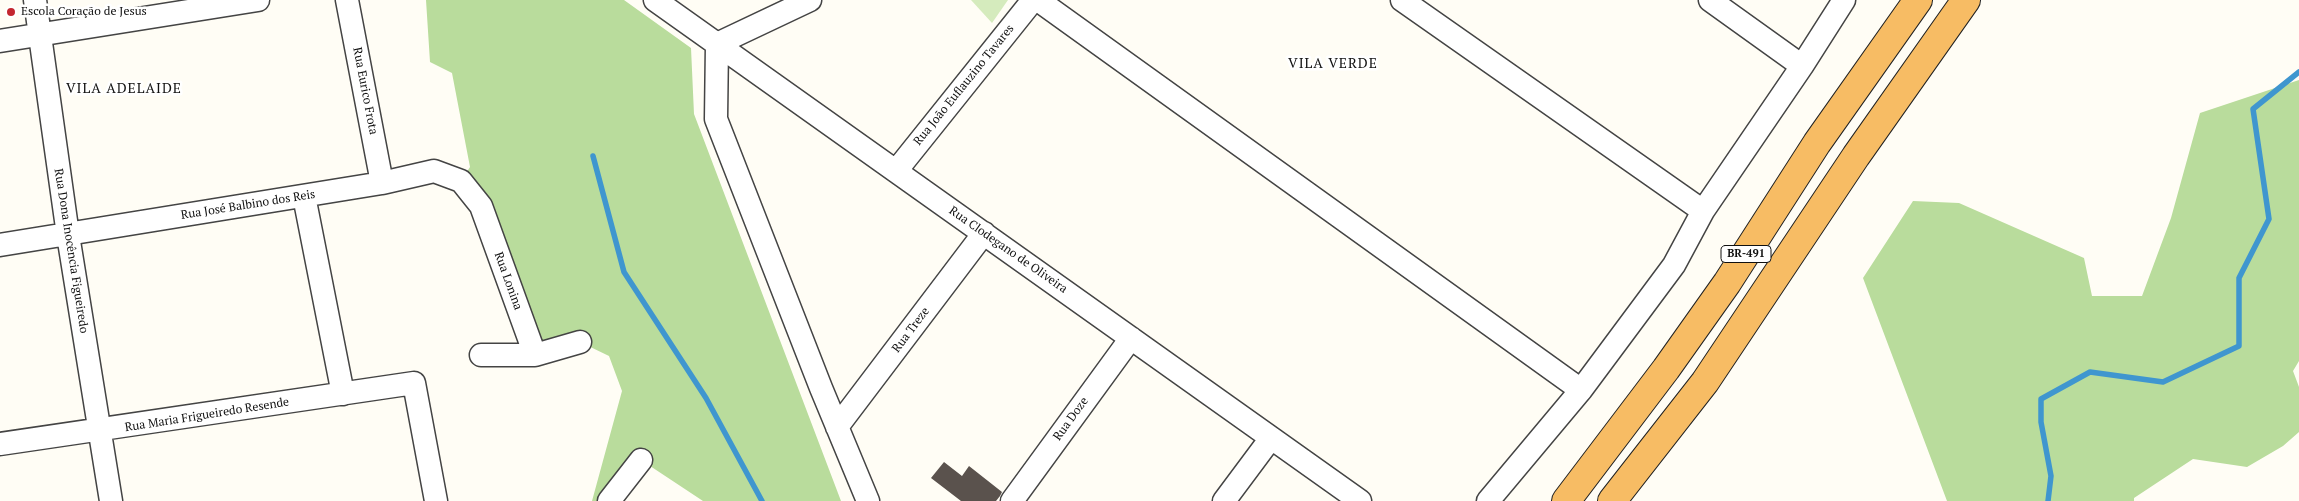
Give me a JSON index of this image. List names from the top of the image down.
{
  "streets": {
    "highway": ["BR-491"],
    "street": [
      "Rua João Euflauzino Tavares",
      "Rua Eurico Frota",
      "Rua José Balbino dos Reis",
      "Rua Clodegano de Oliveira",
      "Rua Dona Inocência Figueiredo",
      "Rua Lonina",
      "Rua Treze",
      "Rua Maria Frigueiredo Resende",
      "Rua Doze"
    ]
  },
  "crossings": [
    ["Rua João Euflauzino Tavares", "Rua Clodegano de Oliveira"],
    ["Rua Eurico Frota", "Rua José Balbino dos Reis"],
    ["Rua José Balbino dos Reis", "Rua Dona Inocência Figueiredo"],
    ["Rua José Balbino dos Reis", "Rua Lonina"],
    ["Rua Clodegano de Oliveira", "Rua Treze"],
    ["Rua Clodegano de Oliveira", "Rua Doze"],
    ["Rua Dona Inocência Figueiredo", "Rua Maria Frigueiredo Resende"]
  ],
  "districts": ["VILA VERDE", "VILA ADELAIDE"],
  "places": ["Escola Coração de Jesus"]
}
